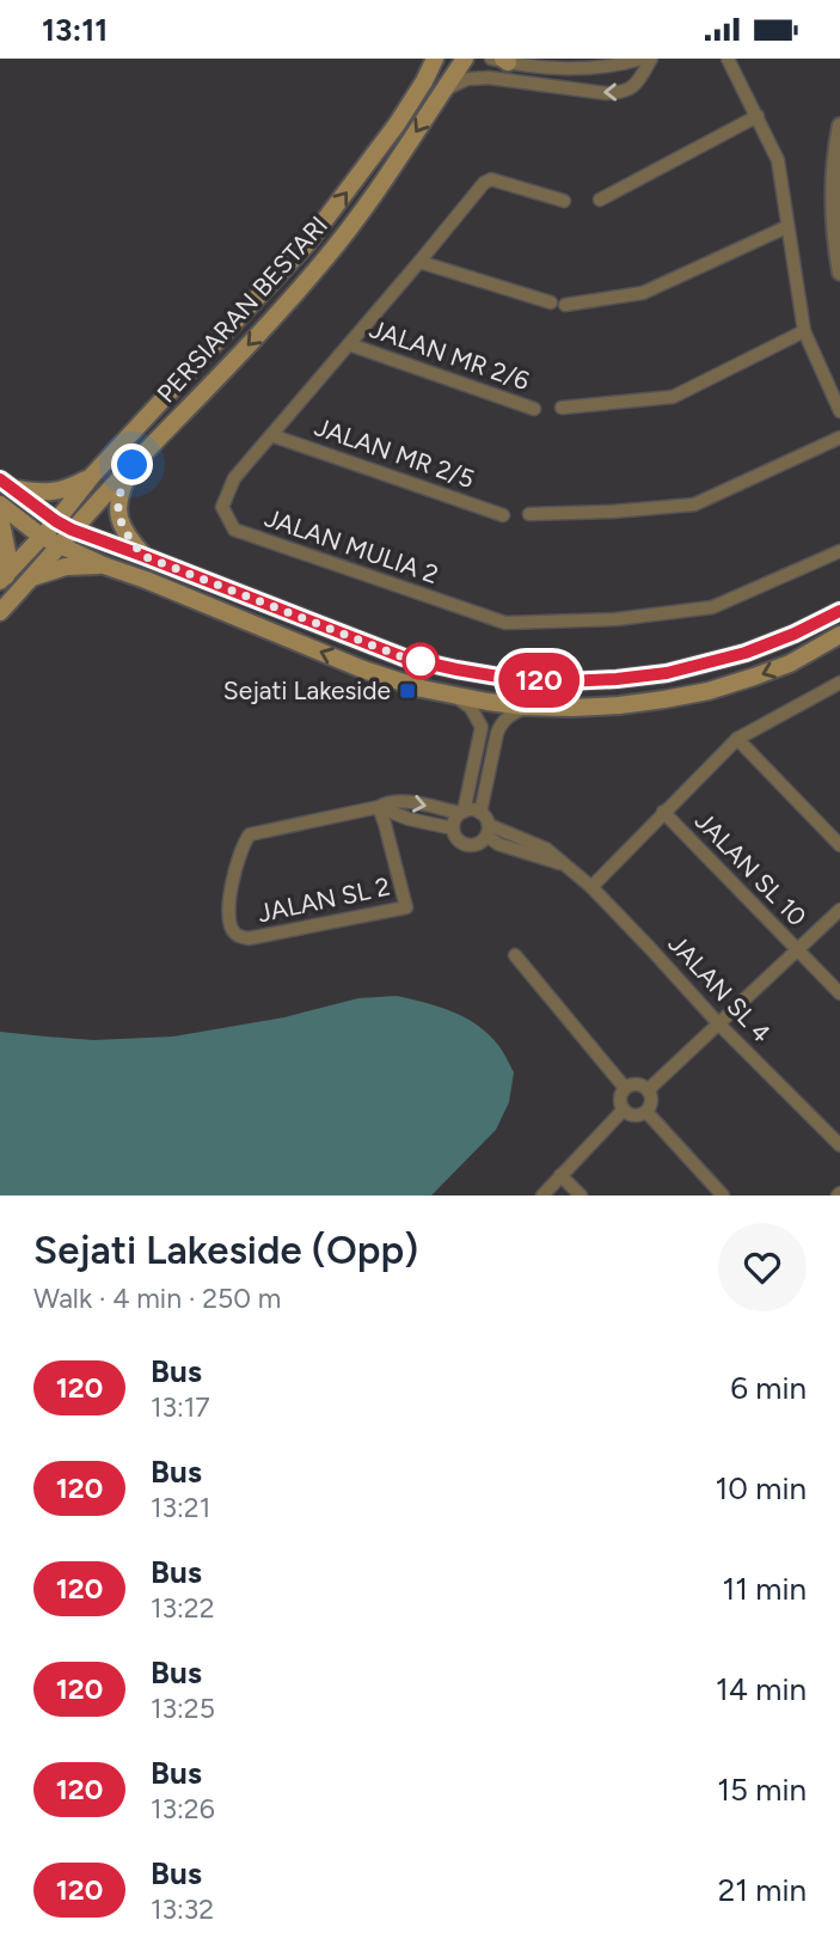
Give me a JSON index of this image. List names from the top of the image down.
{
  "streets": {
    "main road": ["PERSIARAN BESTARI"],
    "street": [
      "JALAN MR 2/6",
      "JALAN MR 2/5",
      "JALAN MULIA 2",
      "JALAN SL 10",
      "JALAN SL 2",
      "JALAN SL 4"
    ]
  },
  "crossings": [
    ["JALAN MR 2/6", "JALAN MULIA 2"],
    ["JALAN MR 2/5", "JALAN MULIA 2"],
    ["JALAN SL 2", "JALAN SL 4"]
  ],
  "places": {
    "transit": ["Sejati Lakeside"]
  },
  "lines": ["bus line 120"],
  "page": {
    "status": "13:11",
    "on_map": "120",
    "heading": ["Sejati Lakeside (Opp)", "Walk · 4 min · 250 m"],
    "list": [
      {
        "mark": "120",
        "name": "Bus",
        "note": "13:17",
        "value": "6 min"
      },
      {
        "mark": "120",
        "name": "Bus",
        "note": "13:21",
        "value": "10 min"
      },
      {
        "mark": "120",
        "name": "Bus",
        "note": "13:22",
        "value": "11 min"
      },
      {
        "mark": "120",
        "name": "Bus",
        "note": "13:25",
        "value": "14 min"
      },
      {
        "mark": "120",
        "name": "Bus",
        "note": "13:26",
        "value": "15 min"
      },
      {
        "mark": "120",
        "name": "Bus",
        "note": "13:32",
        "value": "21 min"
      }
    ]
  }
}
